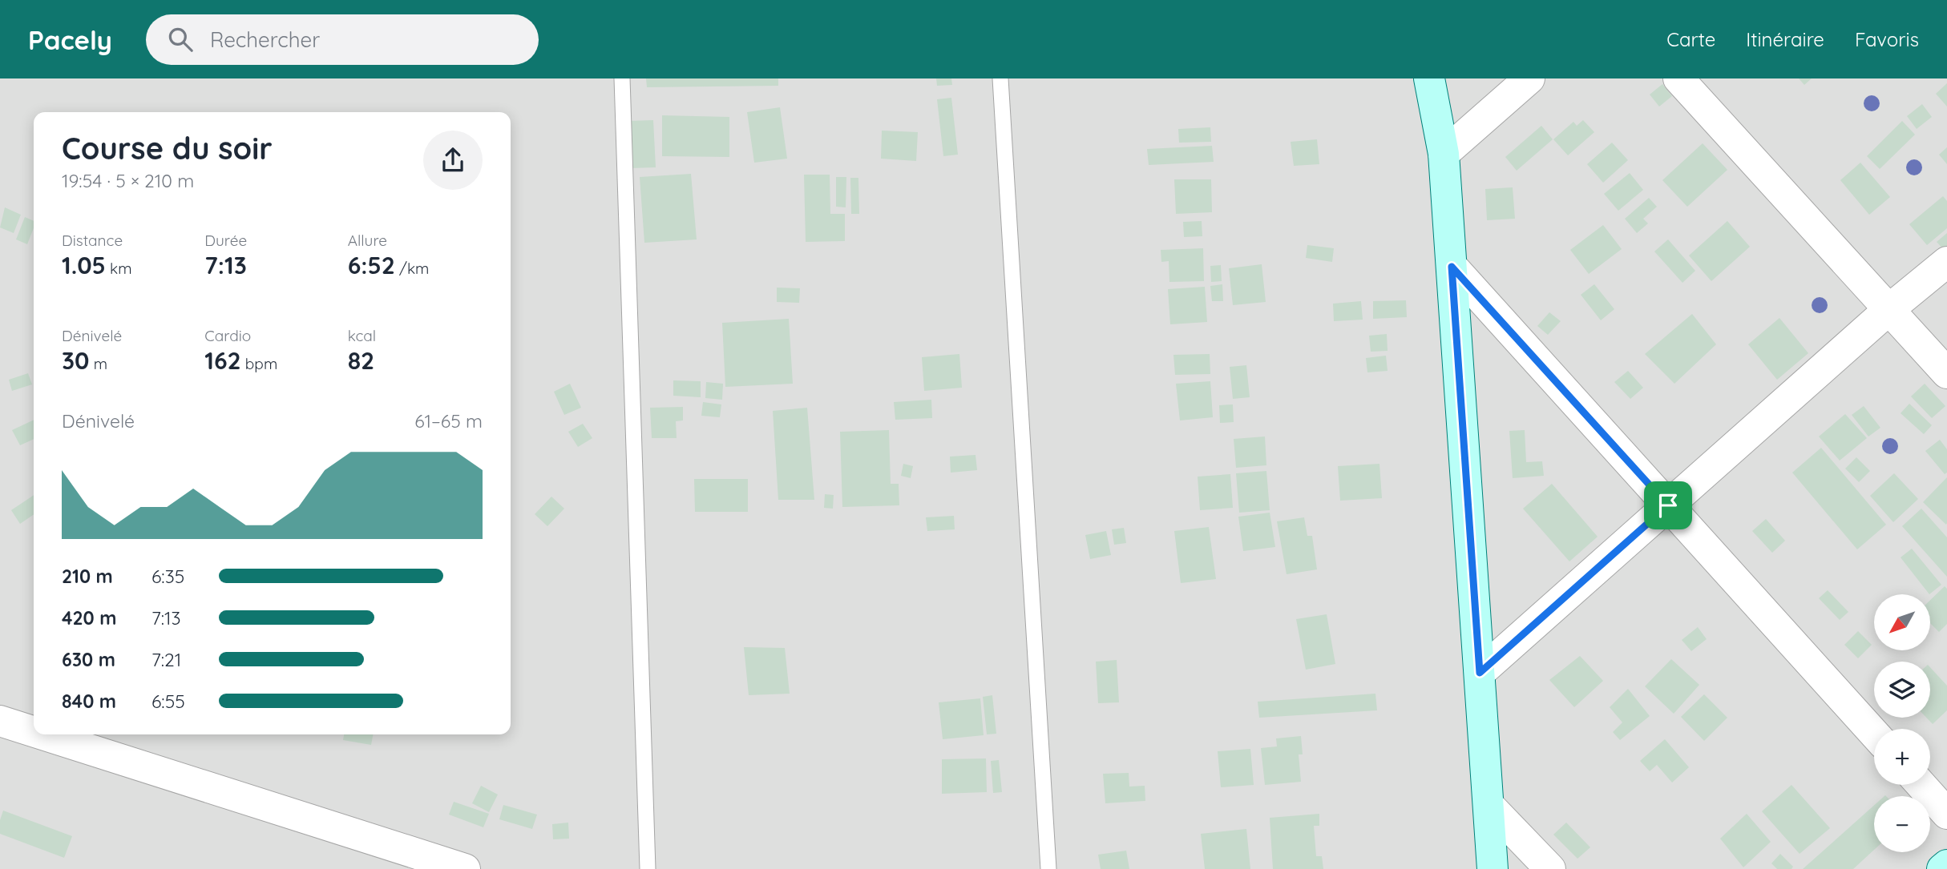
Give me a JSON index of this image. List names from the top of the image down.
{
  "north": "bottom left",
  "page": {
    "header": "Pacely",
    "search": "Rechercher",
    "nav": ["Carte", "Itinéraire", "Favoris"],
    "heading": ["Course du soir", "19:54 · 5 × 210 m"],
    "stats": [
      ["Distance", "1.05 km"],
      ["Durée", "7:13"],
      ["Allure", "6:52 /km"],
      ["Dénivelé", "30 m"],
      ["Cardio", "162 bpm"],
      ["kcal", "82"]
    ],
    "chart": ["Dénivelé", "61–65 m"],
    "list": [
      {
        "name": "210 m",
        "note": "6:35"
      },
      {
        "name": "420 m",
        "note": "7:13"
      },
      {
        "name": "630 m",
        "note": "7:21"
      },
      {
        "name": "840 m",
        "note": "6:55"
      }
    ],
    "map_buttons": ["+", "−"]
  }
}
